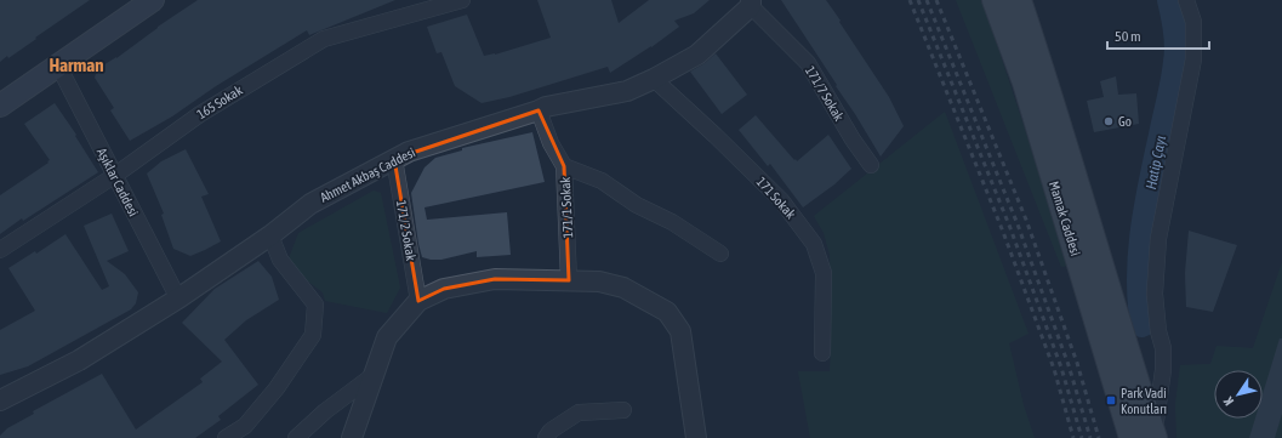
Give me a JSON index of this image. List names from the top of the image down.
{
  "streets": {
    "main road": ["Mamak Caddesi"],
    "street": [
      "171/7 Sokak",
      "165 Sokak",
      "Ahmet Akbaş Caddesi",
      "Aşıklar Caddesi",
      "171 Sokak",
      "171/1 Sokak",
      "171/2 Sokak"
    ]
  },
  "crossings": [
    ["171/7 Sokak", "Ahmet Akbaş Caddesi"],
    ["165 Sokak", "Aşıklar Caddesi"],
    ["Ahmet Akbaş Caddesi", "Aşıklar Caddesi"],
    ["Ahmet Akbaş Caddesi", "171 Sokak"],
    ["Ahmet Akbaş Caddesi", "171/1 Sokak"],
    ["Ahmet Akbaş Caddesi", "171/2 Sokak"]
  ],
  "districts": ["Harman"],
  "water": ["Hatip Çayı"],
  "places": {
    "other": ["Go"],
    "transit": ["Park Vadi Konutları"]
  },
  "scale_bar": "50 m",
  "north": "bottom left"
}
